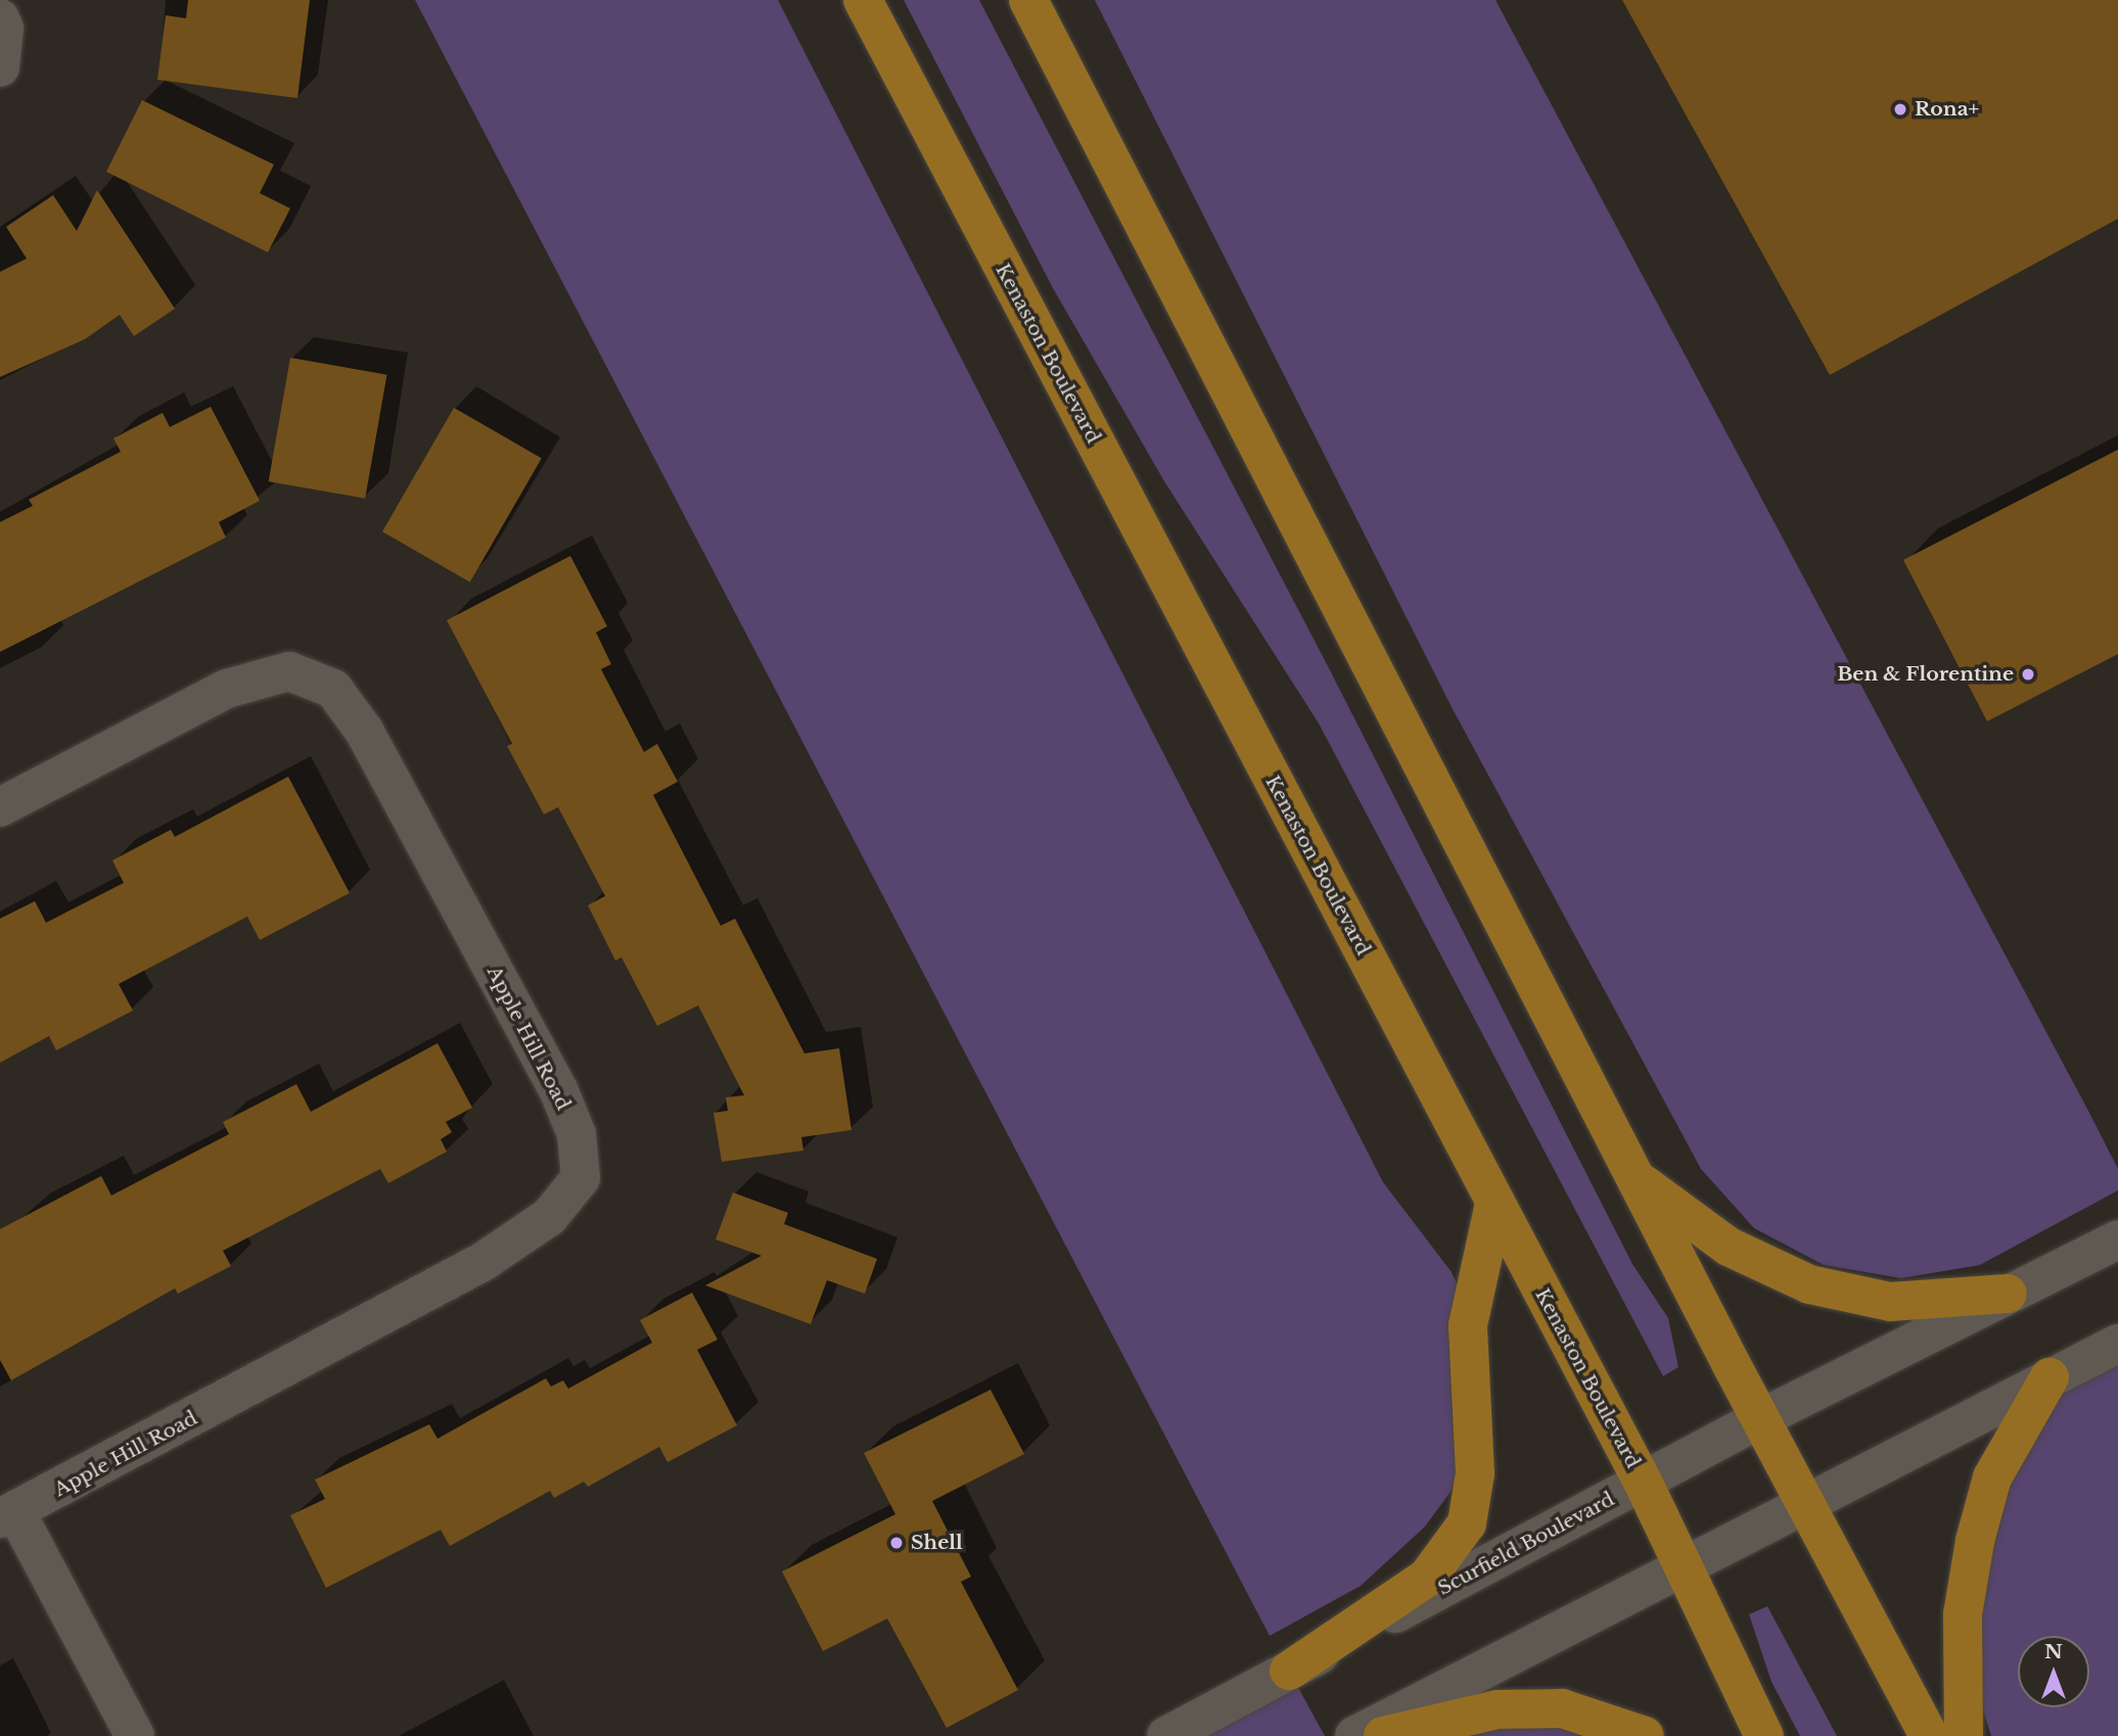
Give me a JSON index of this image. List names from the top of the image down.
{
  "streets": {
    "main road": ["Kenaston Boulevard"],
    "street": ["Apple Hill Road", "Scurfield Boulevard"]
  },
  "crossings": [
    ["Kenaston Boulevard", "Scurfield Boulevard"]
  ],
  "places": ["Rona+", "Ben & Florentine", "Shell"],
  "north": "top"
}
